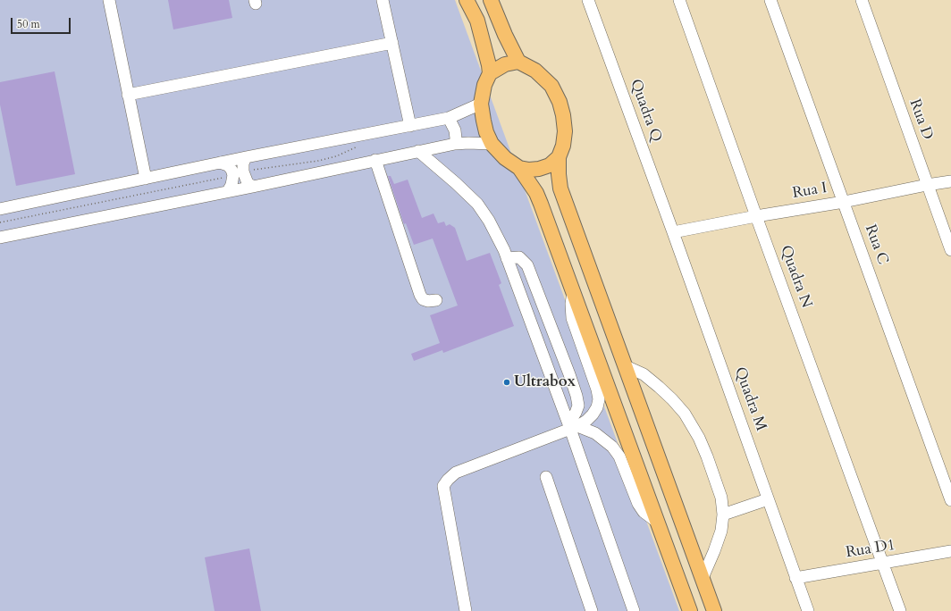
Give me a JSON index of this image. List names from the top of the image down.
{
  "streets": {
    "street": [
      "Quadra Q",
      "Rua D",
      "Rua I",
      "Rua C",
      "Quadra N",
      "Quadra M",
      "Rua D1"
    ]
  },
  "crossings": [
    ["Quadra Q", "Rua I"],
    ["Quadra Q", "Quadra M"],
    ["Rua D", "Rua I"],
    ["Rua I", "Rua C"],
    ["Rua I", "Quadra N"],
    ["Rua I", "Quadra M"],
    ["Quadra N", "Rua D1"],
    ["Quadra M", "Rua D1"]
  ],
  "places": ["Ultrabox"],
  "scale_bar": "50 m"
}
